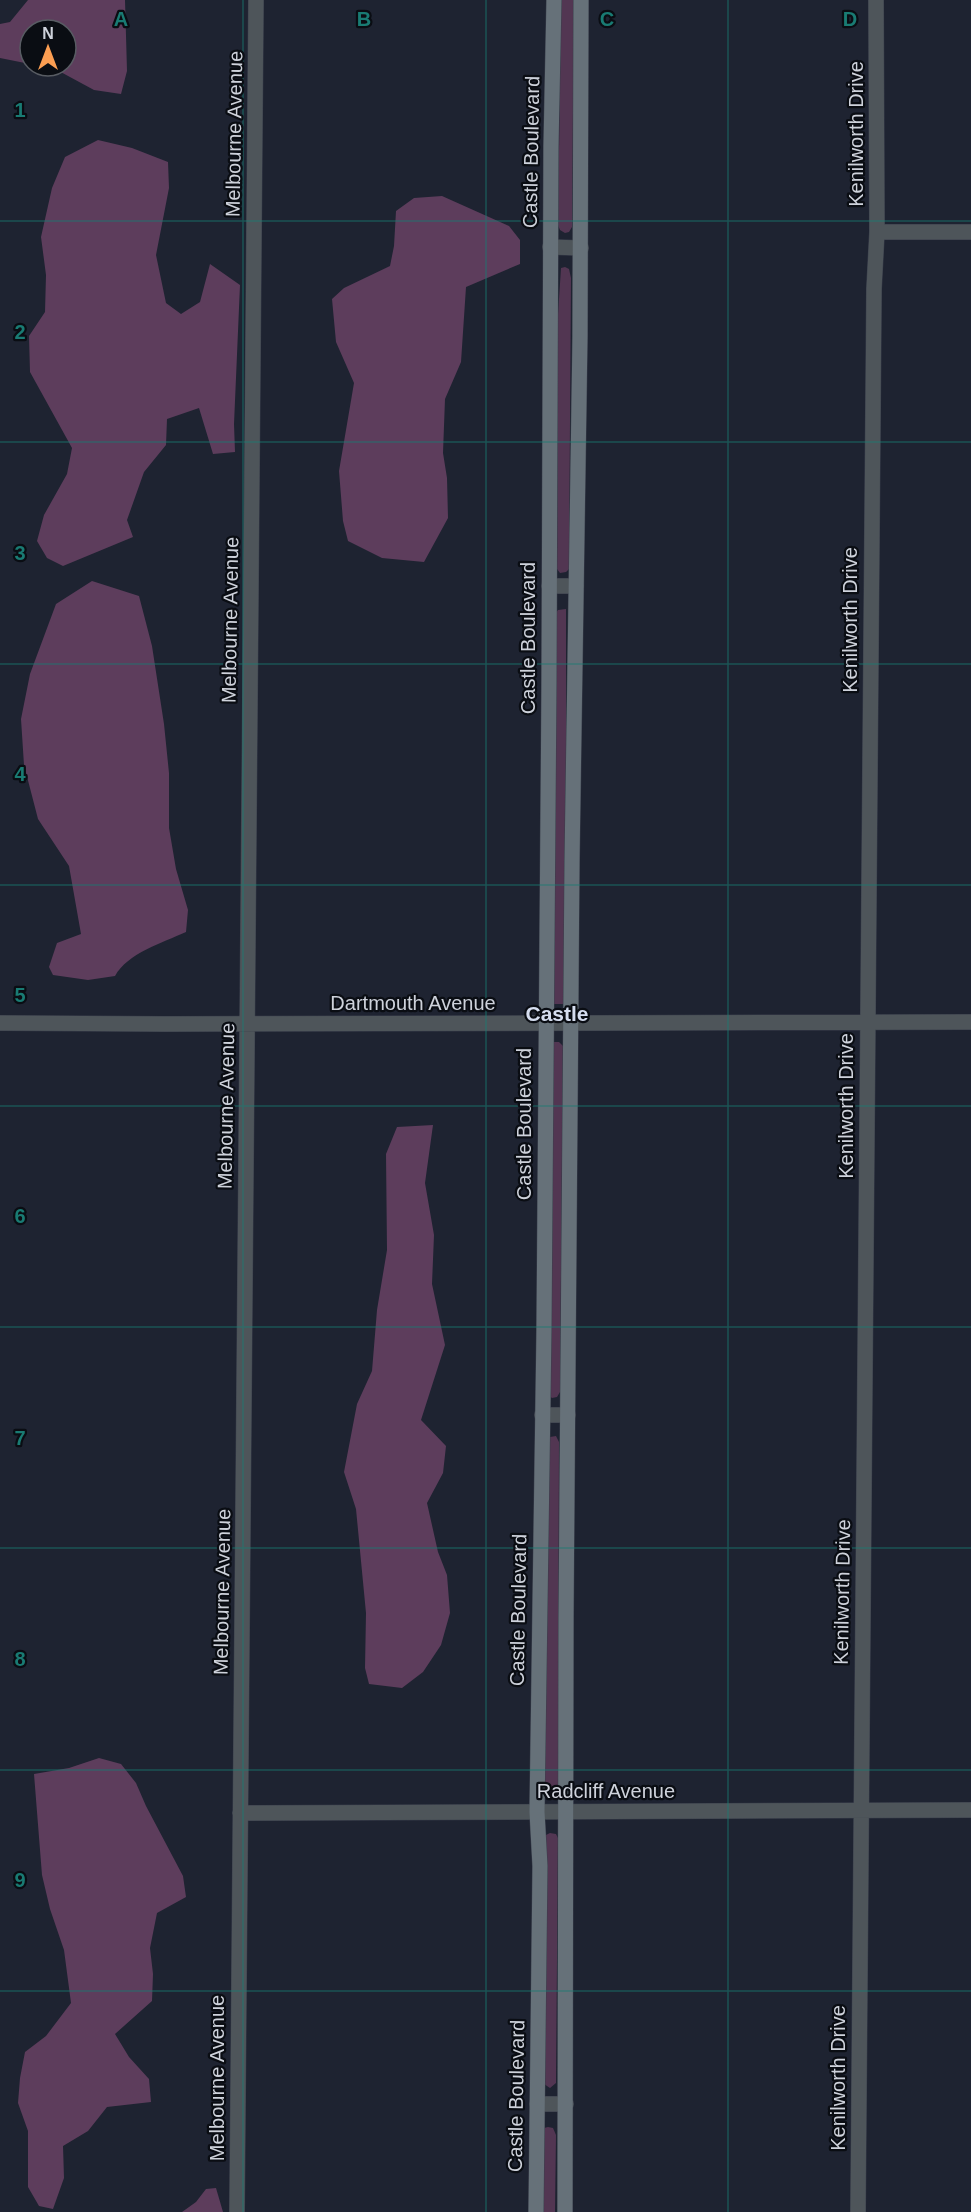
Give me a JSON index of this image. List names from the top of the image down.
{
  "streets": {
    "street": [
      "Melbourne Avenue",
      "Kenilworth Drive",
      "Castle Boulevard",
      "Dartmouth Avenue",
      "Radcliff Avenue"
    ]
  },
  "crossings": [
    ["Melbourne Avenue", "Dartmouth Avenue"],
    ["Melbourne Avenue", "Radcliff Avenue"],
    ["Kenilworth Drive", "Dartmouth Avenue"],
    ["Kenilworth Drive", "Radcliff Avenue"],
    ["Castle Boulevard", "Dartmouth Avenue"],
    ["Castle Boulevard", "Radcliff Avenue"]
  ],
  "districts": ["Castle"],
  "north": "top",
  "grid": {
    "columns": [
      "A",
      "B",
      "C",
      "D"
    ],
    "rows": [
      "1",
      "2",
      "3",
      "4",
      "5",
      "6",
      "7",
      "8",
      "9"
    ]
  }
}
